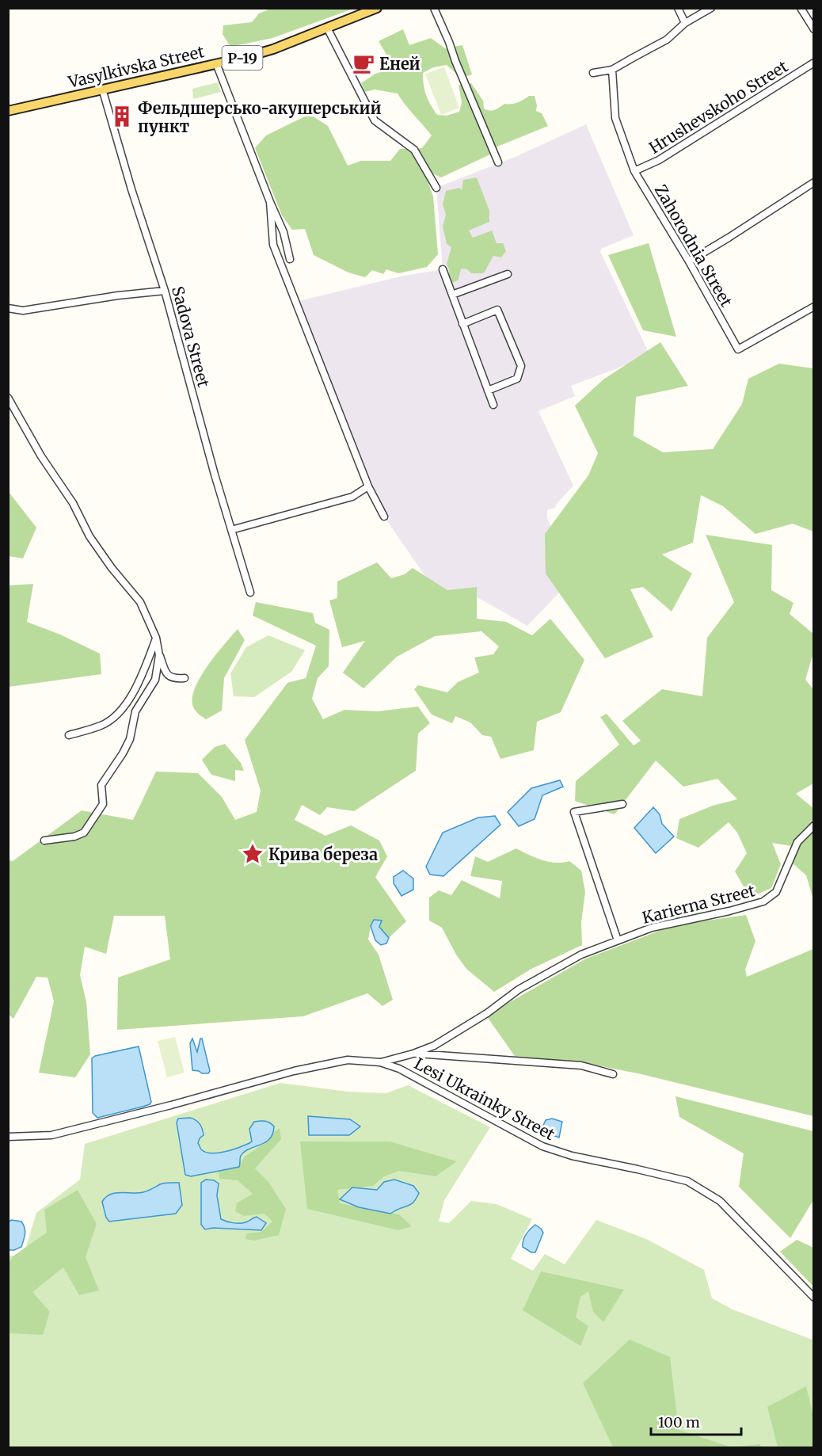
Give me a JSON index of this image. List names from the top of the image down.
{
  "streets": {
    "main road": ["Р-19", "Vasylkivska Street"],
    "street": [
      "Hrushevskoho Street",
      "Zahorodnia Street",
      "Sadova Street",
      "Karierna Street",
      "Lesi Ukrainky Street"
    ]
  },
  "crossings": [
    ["Vasylkivska Street", "Sadova Street"],
    ["Hrushevskoho Street", "Zahorodnia Street"],
    ["Karierna Street", "Lesi Ukrainky Street"]
  ],
  "places": {
    "cafe": ["Еней"],
    "building": ["Фельдшерсько-акушерський пункт"],
    "place": ["Крива береза"]
  },
  "scale_bar": "100 m"
}
